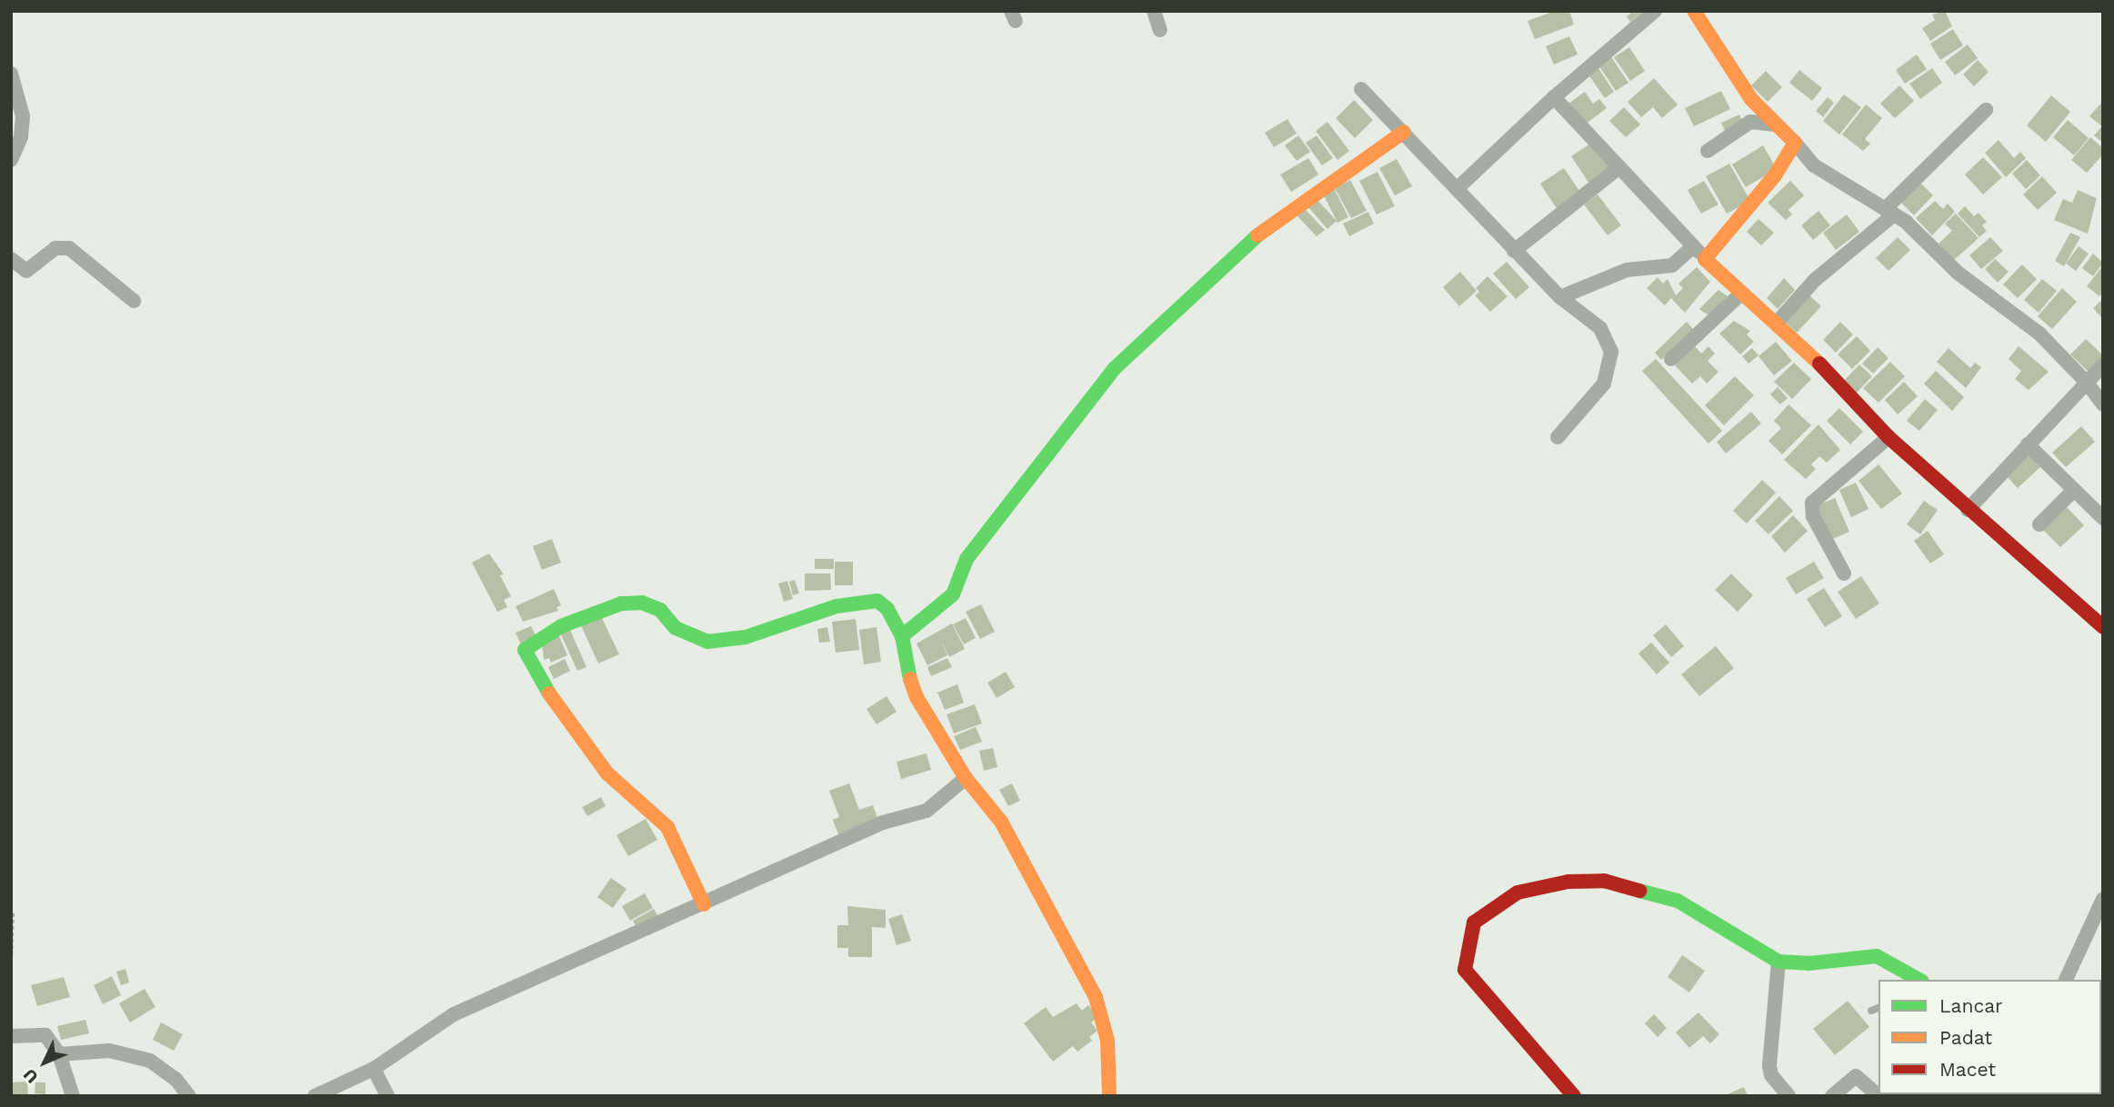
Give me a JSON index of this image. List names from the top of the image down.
{
  "legend": ["Lancar", "Padat", "Macet"],
  "north": "bottom left"
}
